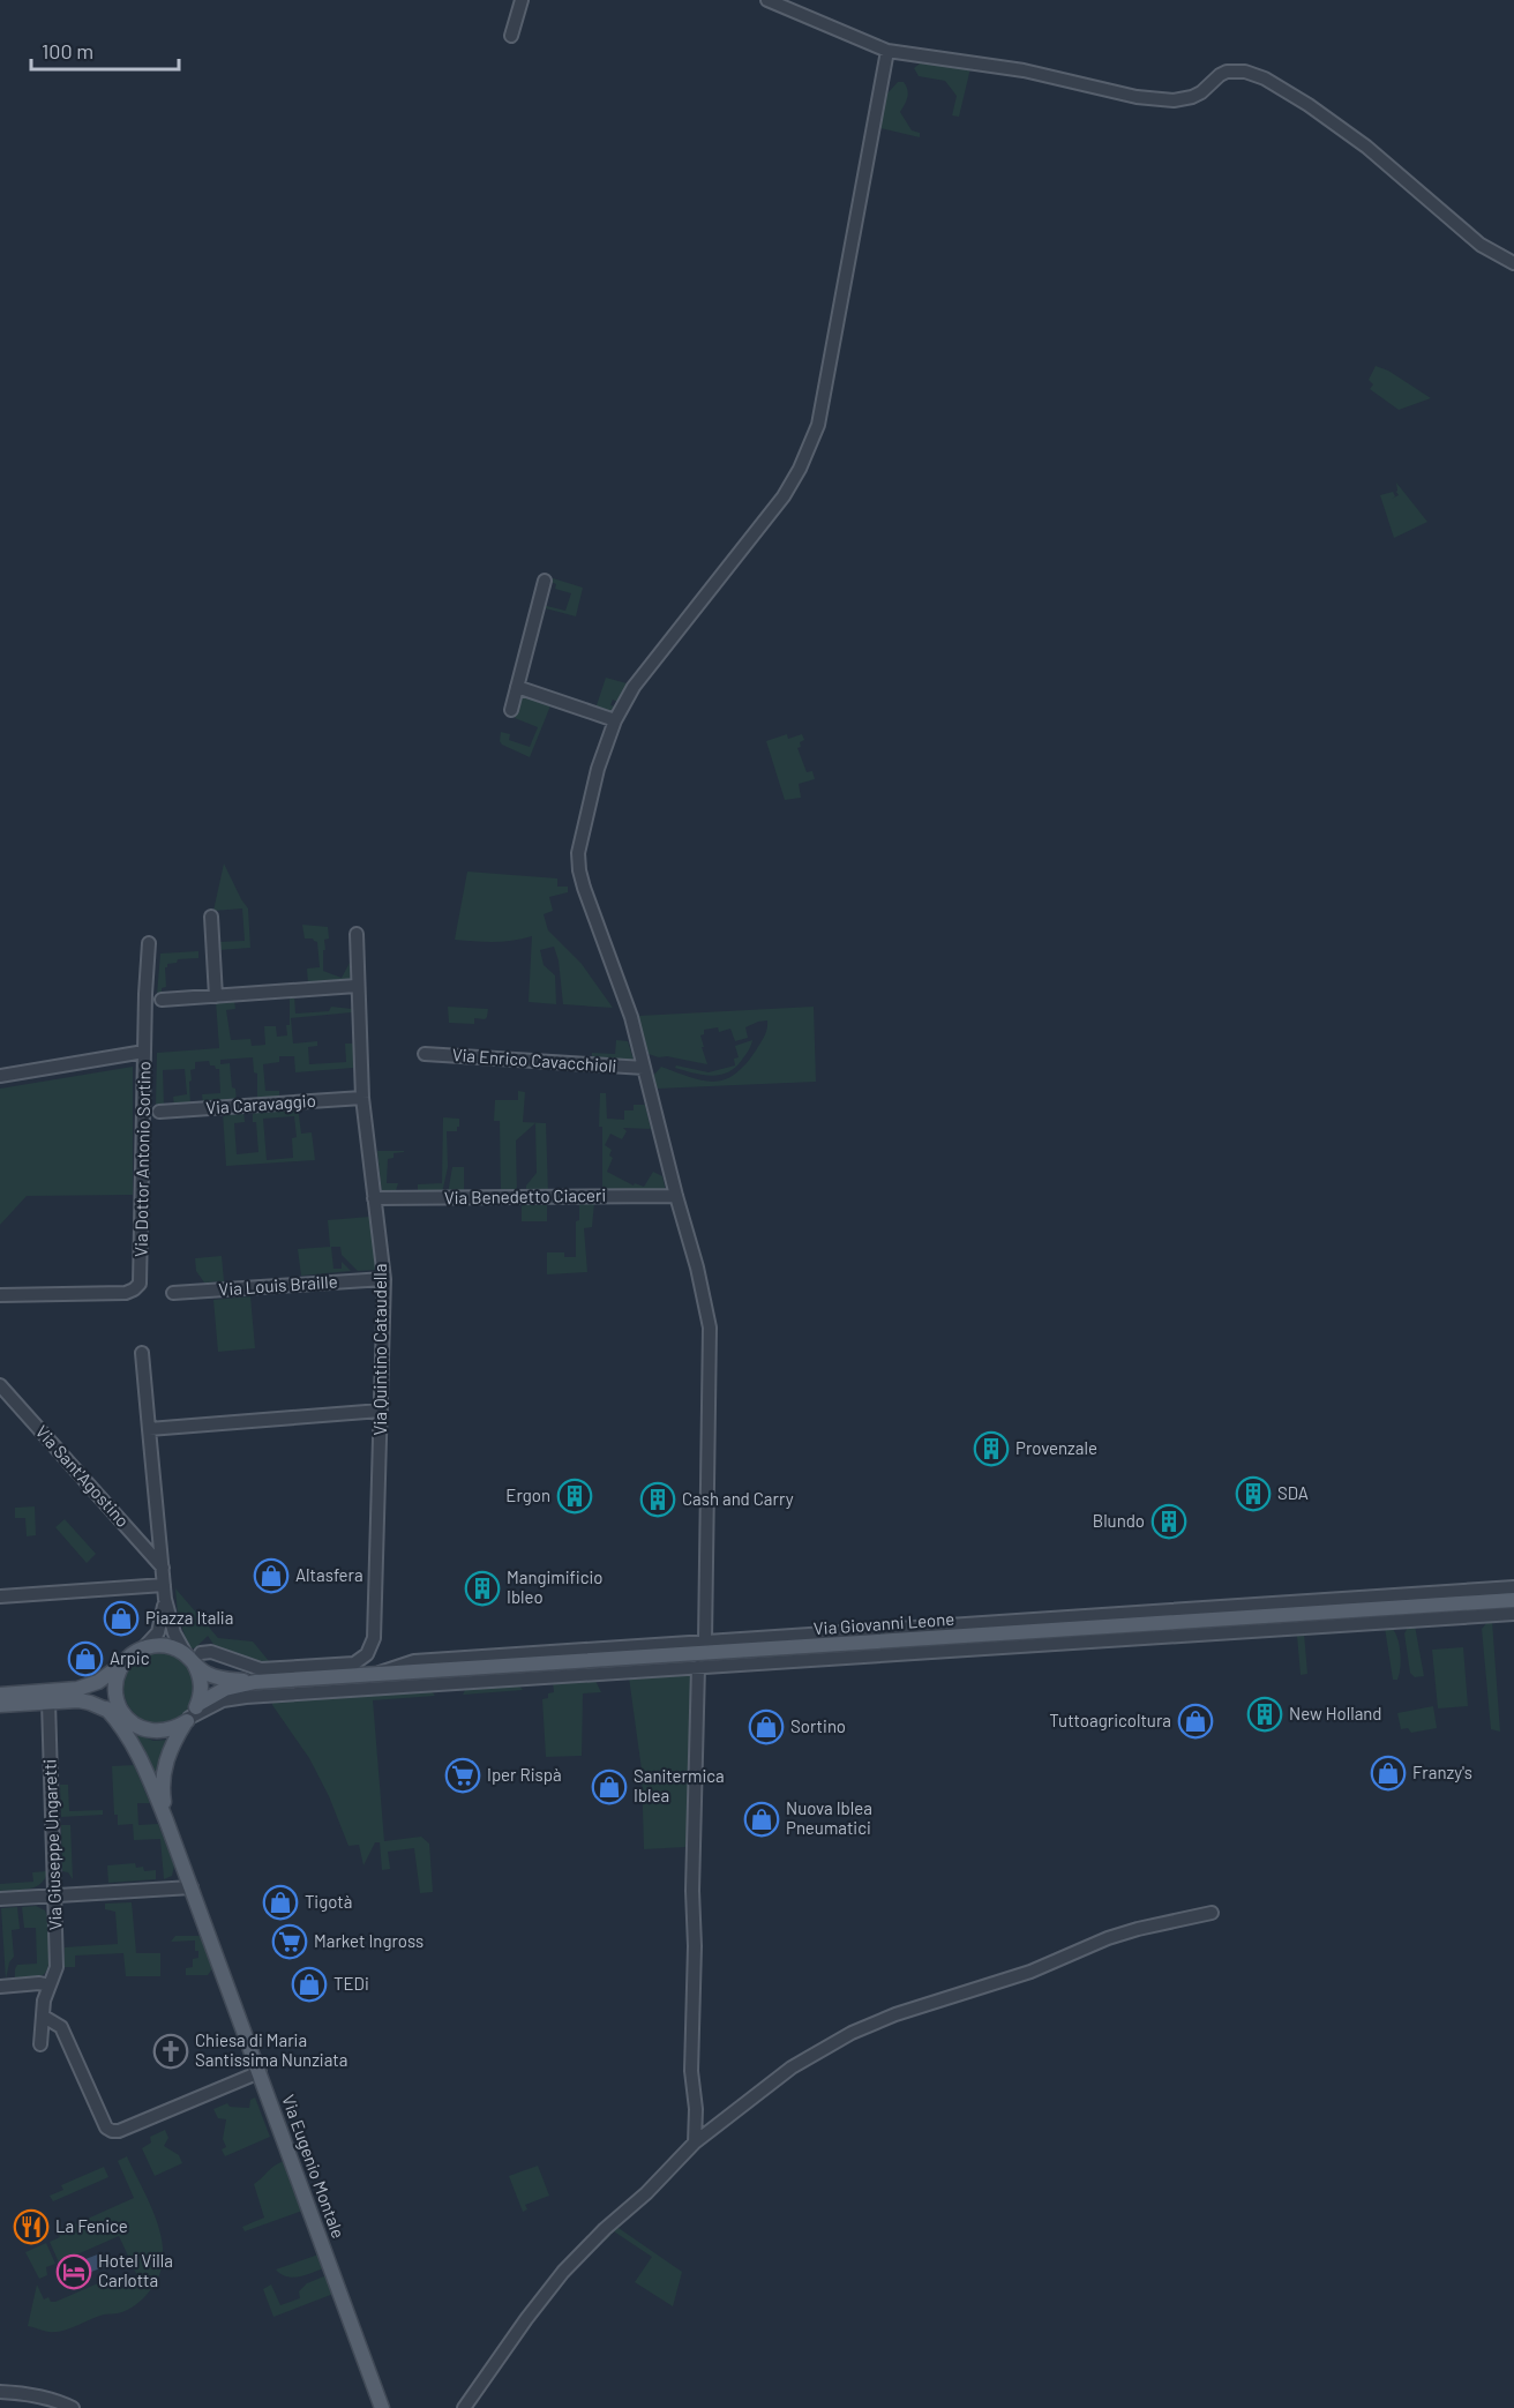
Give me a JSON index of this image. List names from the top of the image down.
{
  "streets": {
    "main road": ["Via Giovanni Leone", "Via Eugenio Montale"],
    "street": [
      "Via Enrico Cavacchioli",
      "Via Caravaggio",
      "Via Dottor Antonio Sortino",
      "Via Benedetto Ciaceri",
      "Via Louis Braille",
      "Via Quintino Cataudella",
      "Via Sant'Agostino",
      "Via Giuseppe Ungaretti"
    ]
  },
  "crossings": [
    ["Via Caravaggio", "Via Quintino Cataudella"],
    ["Via Benedetto Ciaceri", "Via Quintino Cataudella"],
    ["Via Louis Braille", "Via Quintino Cataudella"]
  ],
  "places": {
    "building": [
      "Provenzale",
      "SDA",
      "Ergon",
      "Cash and Carry",
      "Blundo",
      "Mangimificio Ibleo",
      "New Holland"
    ],
    "shop": [
      "Altasfera",
      "Piazza Italia",
      "Arpic",
      "Tuttoagricoltura",
      "Sortino",
      "Franzy's",
      "Sanitermica Iblea",
      "Nuova Iblea Pneumatici",
      "Tigotà",
      "TEDi"
    ],
    "supermarket": ["Iper Rispà", "Market Ingross"],
    "church": ["Chiesa di Maria Santissima Nunziata"],
    "restaurant": ["La Fenice"],
    "hotel": ["Hotel Villa Carlotta"]
  },
  "scale_bar": "100 m"
}
